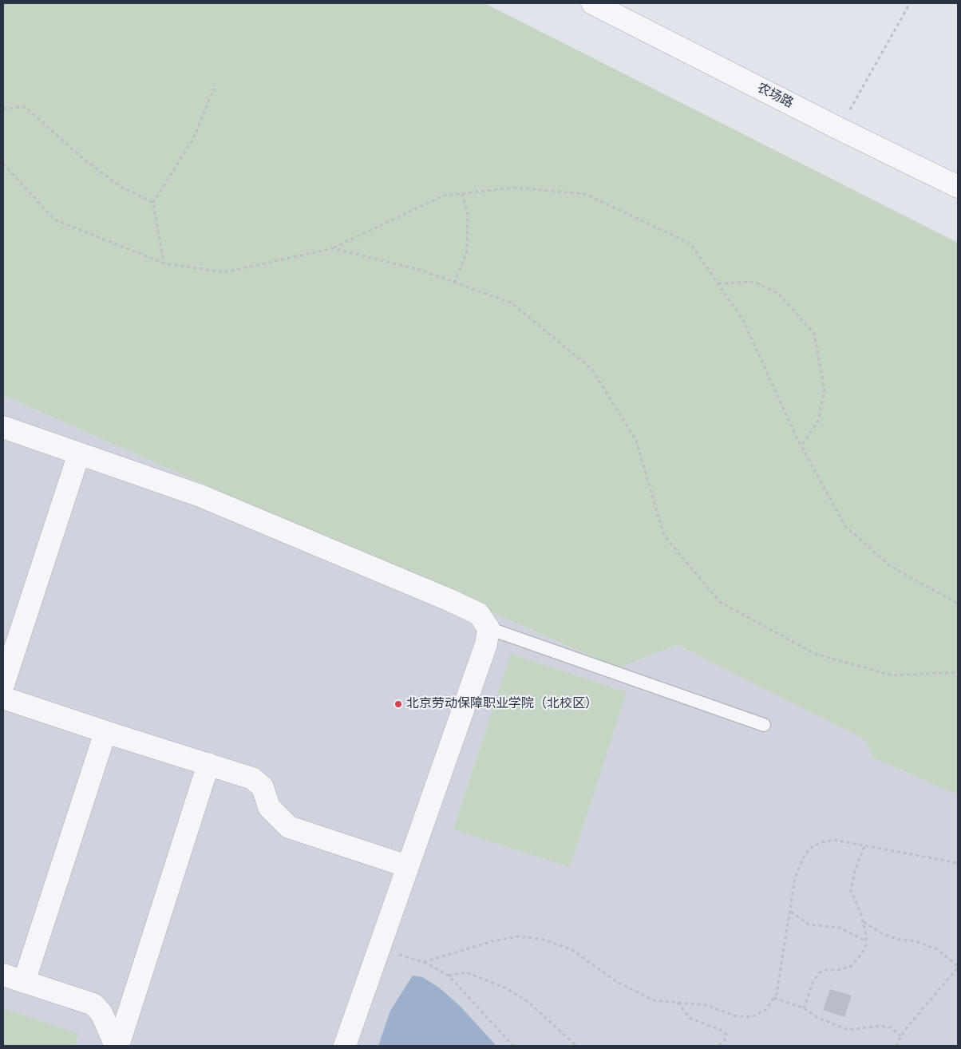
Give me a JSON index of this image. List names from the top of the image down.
{
  "streets": {
    "street": ["农场路"]
  },
  "places": ["北京劳动保障职业学院（北校区）"]
}
